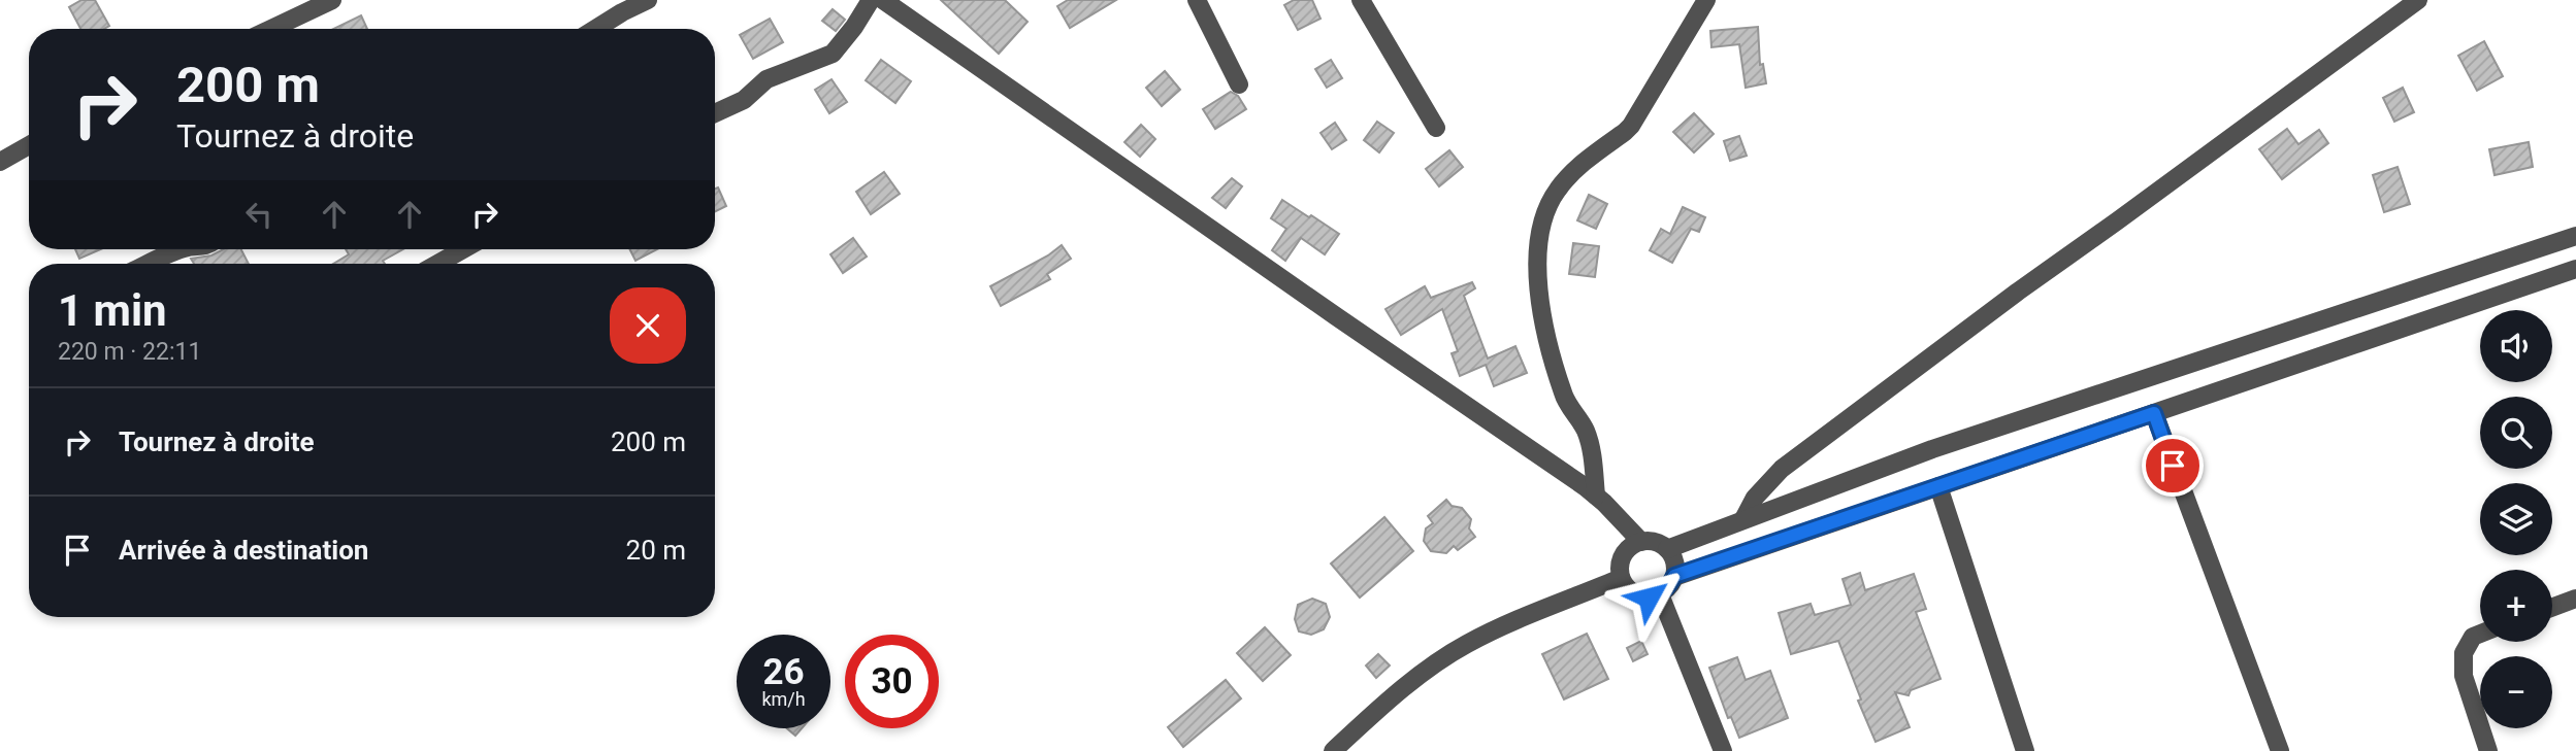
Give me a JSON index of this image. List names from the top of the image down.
{
  "page": {
    "turn": ["200 m", "Tournez à droite"],
    "heading": ["1 min", "220 m · 22:11"],
    "map_buttons": ["+", "−"],
    "list": [
      {
        "name": "Tournez à droite",
        "value": "200 m"
      },
      {
        "name": "Arrivée à destination",
        "value": "20 m"
      }
    ],
    "speed": "26 km/h",
    "limit": "30"
  }
}
